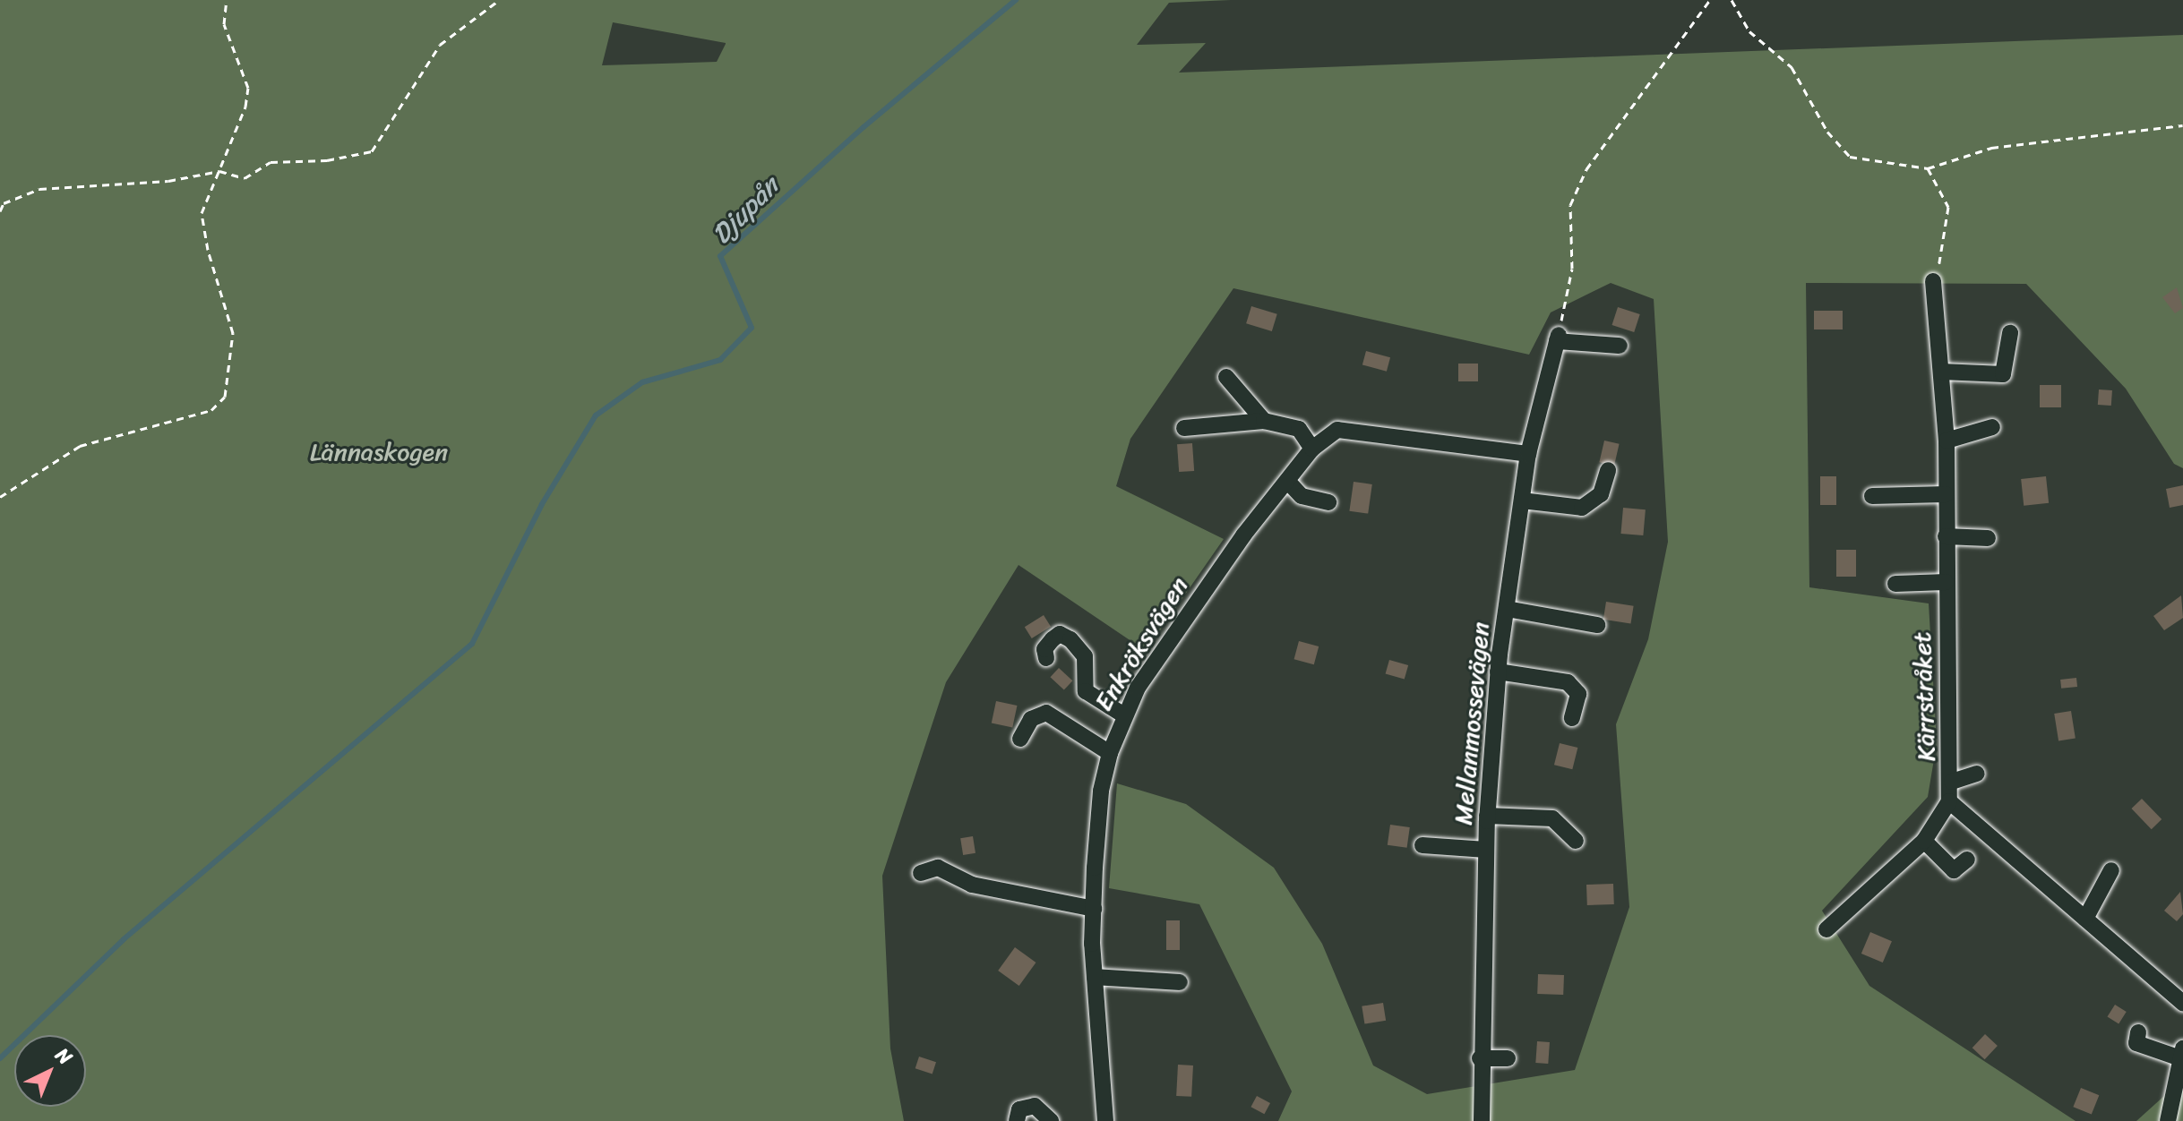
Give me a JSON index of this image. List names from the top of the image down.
{
  "streets": {
    "street": ["Enkröksvägen", "Kärrstråket", "Mellanmossevägen"]
  },
  "crossings": [
    ["Enkröksvägen", "Mellanmossevägen"]
  ],
  "water": ["Djupån"],
  "parks": ["Lännaskogen"],
  "north": "top right"
}
